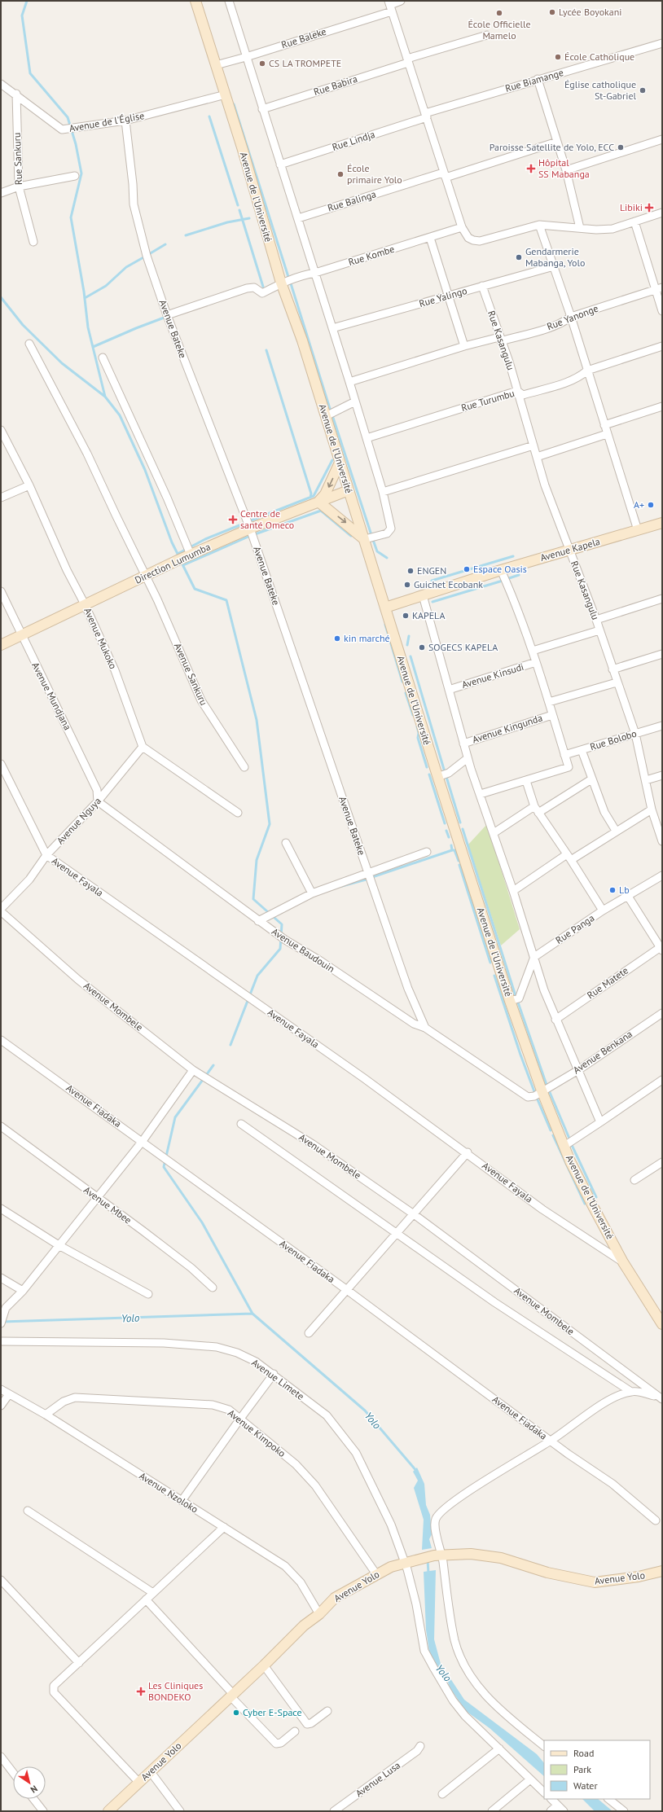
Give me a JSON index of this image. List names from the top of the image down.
{
  "streets": {
    "main road": [
      "Avenue de l’Université",
      "Avenue Kapela",
      "Direction Lumumba",
      "Avenue Yolo"
    ],
    "street": [
      "Rue Baleke",
      "Rue Biamange",
      "Rue Babira",
      "Avenue de l'Église",
      "Rue Lindja",
      "Rue Sankuru",
      "Rue Balinga",
      "Rue Kombe",
      "Rue Yalingo",
      "Rue Yanonge",
      "Avenue Bateke",
      "Rue Kasangulu",
      "Rue Turumbu",
      "Avenue Mukoko",
      "Avenue Sankuru",
      "Avenue Kinsudi",
      "Avenue Mundjana",
      "Avenue Kingunda",
      "Rue Bolobo",
      "Avenue Nguya",
      "Avenue Fayala",
      "Rue Panga",
      "Avenue Baudouin",
      "Rue Matete",
      "Avenue Mombele",
      "Avenue Benkana",
      "Avenue Fiadaka",
      "Avenue Mbee",
      "Avenue Limete",
      "Avenue Kimpoko",
      "Avenue Nzoloko",
      "Avenue Lusa"
    ]
  },
  "crossings": [
    ["Rue Baleke", "Avenue de l’Université"],
    ["Rue Biamange", "Rue Lindja"],
    ["Avenue de l'Église", "Rue Sankuru"],
    ["Avenue de l'Église", "Avenue de l’Université"],
    ["Avenue de l'Église", "Avenue Bateke"],
    ["Avenue de l’Université", "Rue Kombe"],
    ["Avenue de l’Université", "Avenue Kapela"],
    ["Avenue de l’Université", "Direction Lumumba"],
    ["Avenue de l’Université", "Avenue Fayala"],
    ["Avenue de l’Université", "Avenue Benkana"],
    ["Rue Kombe", "Avenue Bateke"],
    ["Rue Yalingo", "Rue Kasangulu"],
    ["Rue Yanonge", "Rue Kasangulu"],
    ["Avenue Bateke", "Direction Lumumba"],
    ["Avenue Bateke", "Avenue Baudouin"],
    ["Rue Kasangulu", "Rue Turumbu"],
    ["Rue Kasangulu", "Avenue Kapela"],
    ["Rue Kasangulu", "Avenue Kinsudi"],
    ["Rue Kasangulu", "Avenue Kingunda"],
    ["Rue Kasangulu", "Rue Bolobo"],
    ["Direction Lumumba", "Avenue Mukoko"],
    ["Direction Lumumba", "Avenue Sankuru"],
    ["Direction Lumumba", "Avenue Mundjana"],
    ["Avenue Mukoko", "Avenue Nguya"],
    ["Avenue Mundjana", "Avenue Nguya"],
    ["Avenue Mundjana", "Avenue Baudouin"],
    ["Avenue Nguya", "Avenue Fayala"],
    ["Avenue Nguya", "Avenue Baudouin"],
    ["Avenue Baudouin", "Avenue Benkana"],
    ["Avenue Limete", "Avenue Yolo"],
    ["Avenue Kimpoko", "Avenue Nzoloko"],
    ["Avenue Kimpoko", "Avenue Yolo"],
    ["Avenue Nzoloko", "Avenue Yolo"]
  ],
  "water": ["Yolo"],
  "places": {
    "other": [
      "Lycée Boyokani",
      "École Officielle Mamelo",
      "École Catholique",
      "CS LA TROMPETE",
      "Église catholique St-Gabriel",
      "Paroisse Satellite de Yolo, ECC",
      "École primaire Yolo",
      "Gendarmerie Mabanga, Yolo",
      "A+",
      "Espace Oasis",
      "ENGEN",
      "Guichet Ecobank",
      "KAPELA",
      "kin marché",
      "SOGECS KAPELA",
      "Lb",
      "Cyber E-Space"
    ],
    "health": [
      "Hôpital SS Mabanga",
      "Libiki",
      "Centre de santé Omeco",
      "Les Cliniques BONDEKO"
    ]
  },
  "legend": ["Road", "Park", "Water"],
  "north": "bottom right"
}
